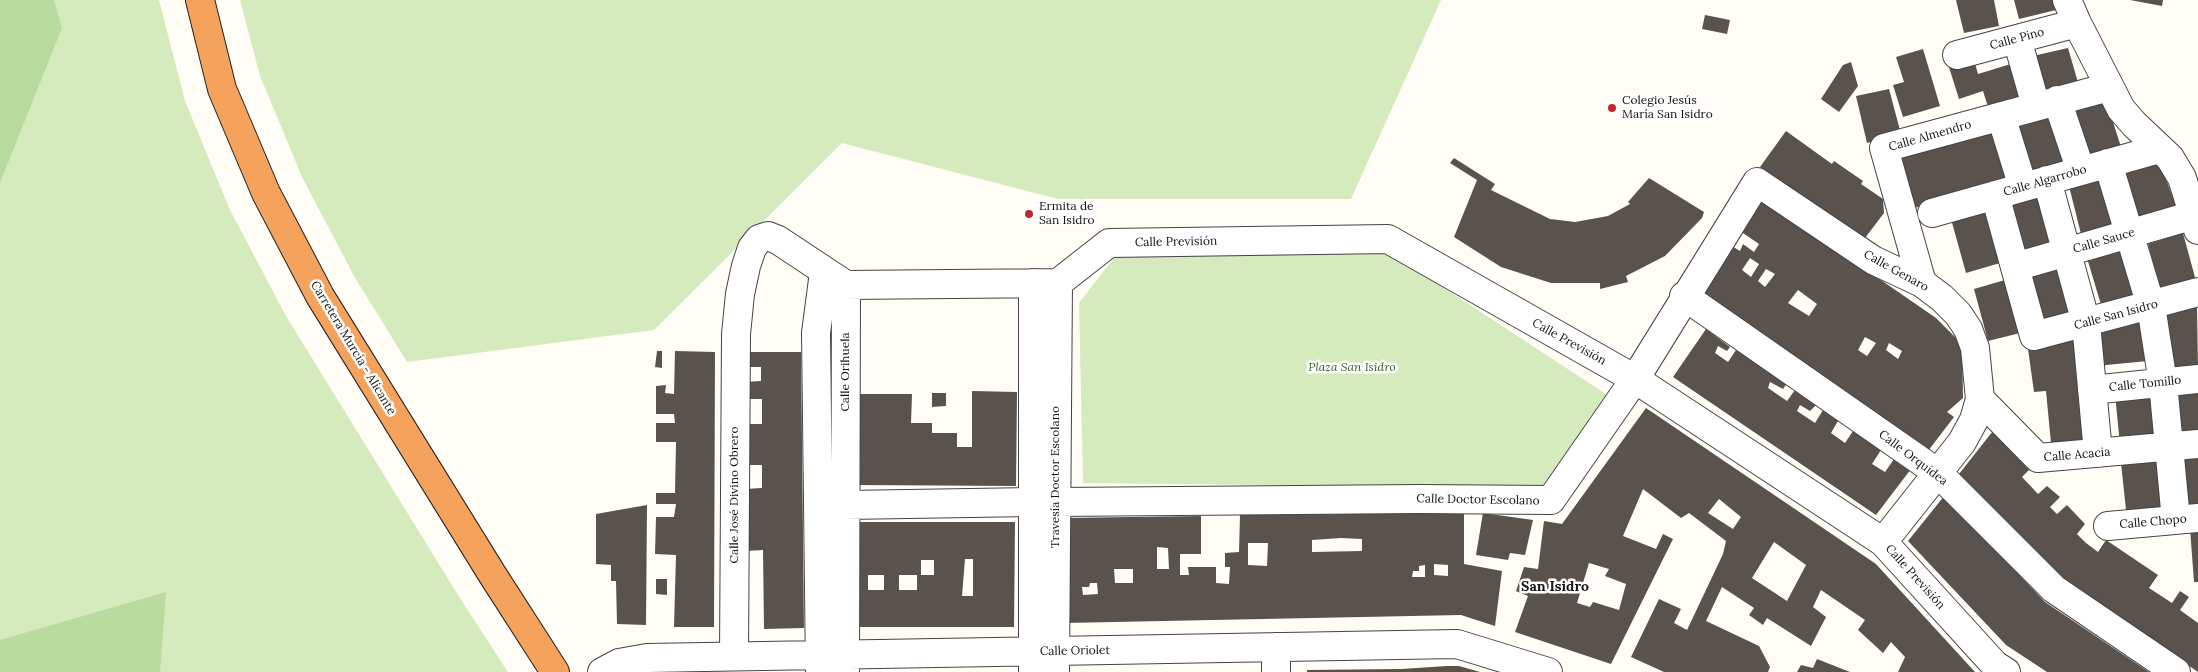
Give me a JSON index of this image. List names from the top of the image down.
{
  "streets": {
    "highway": ["Carretera Murcia - Alicante"],
    "street": [
      "Calle Pino",
      "Calle Almendro",
      "Calle Algarrobo",
      "Calle Sauce",
      "Calle Previsión",
      "Calle Genaro",
      "Calle San Isidro",
      "Calle Orihuela",
      "Calle Tomillo",
      "Calle Acacia",
      "Calle Orquídea",
      "Travesía Doctor Escolano",
      "Calle José Divino Obrero",
      "Calle Doctor Escolano",
      "Calle Chopo",
      "Calle Oriolet"
    ]
  },
  "crossings": [
    ["Calle Almendro", "Calle Genaro"],
    ["Calle Sauce", "Calle San Isidro"],
    ["Calle Previsión", "Travesía Doctor Escolano"],
    ["Calle Previsión", "Calle Doctor Escolano"],
    ["Calle Genaro", "Calle Acacia"],
    ["Calle Genaro", "Calle Doctor Escolano"],
    ["Calle Orihuela", "Calle José Divino Obrero"],
    ["Calle Orihuela", "Calle Oriolet"],
    ["Calle Orquídea", "Calle Doctor Escolano"],
    ["Travesía Doctor Escolano", "Calle Doctor Escolano"],
    ["Travesía Doctor Escolano", "Calle Oriolet"],
    ["Calle José Divino Obrero", "Calle Oriolet"]
  ],
  "districts": ["San Isidro"],
  "parks": ["Plaza San Isidro"],
  "places": ["Colegio Jesús María San Isidro", "Ermita de San Isidro"]
}
